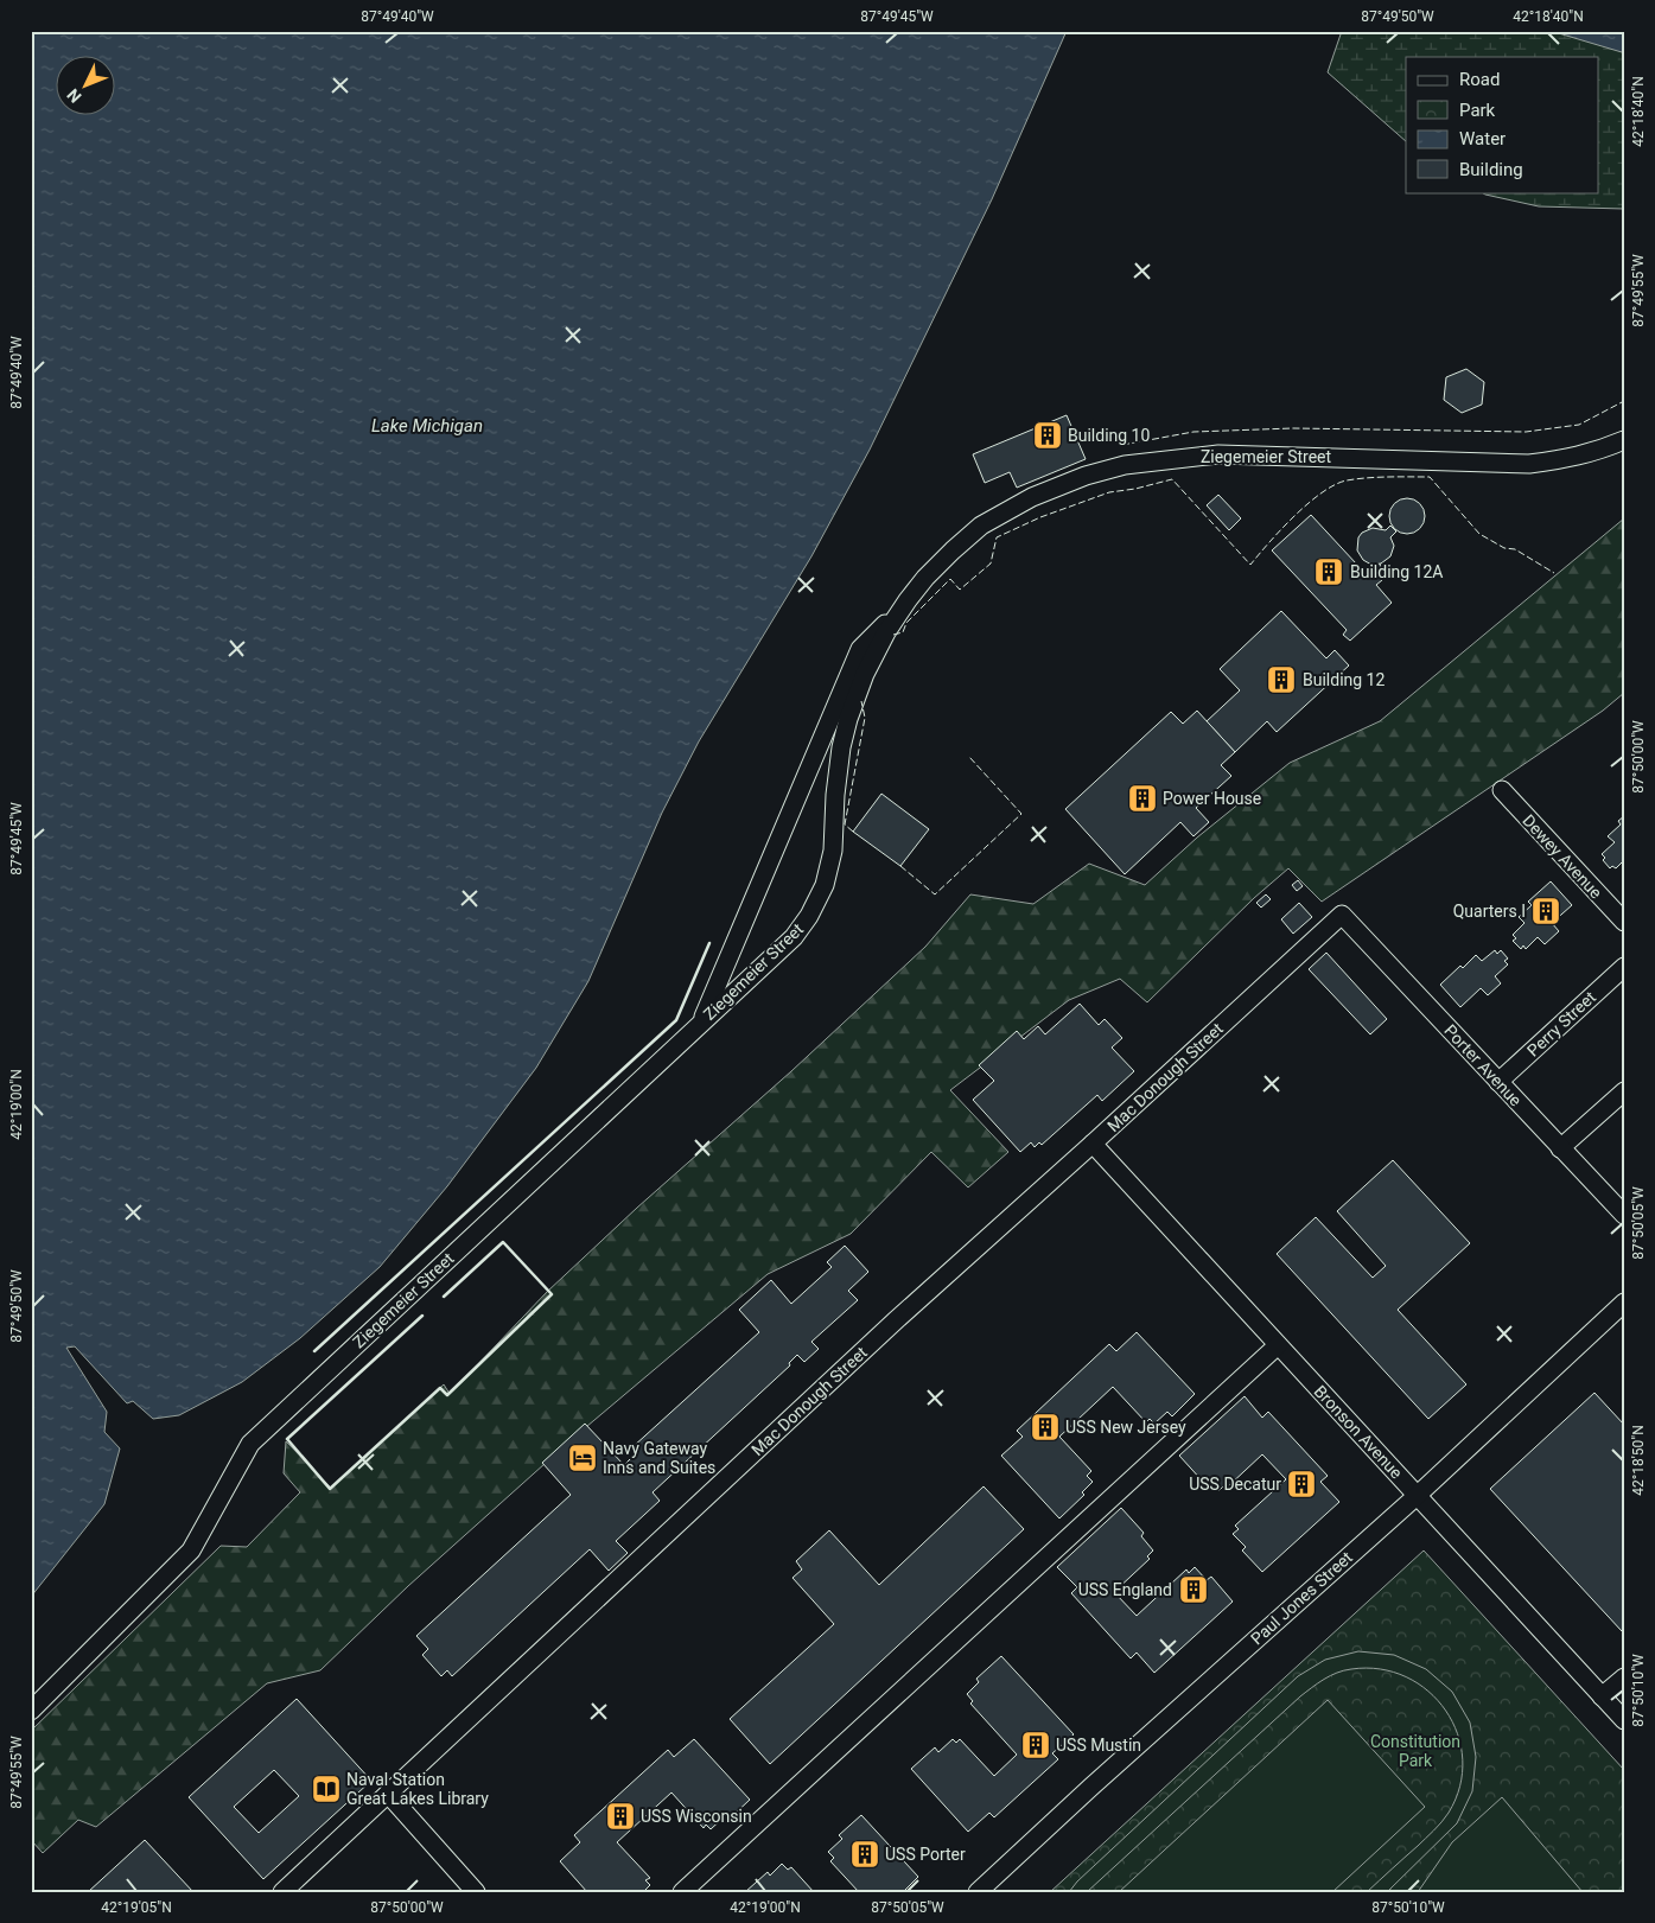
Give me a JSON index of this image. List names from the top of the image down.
{
  "streets": {
    "street": [
      "Ziegemeier Street",
      "Dewey Avenue",
      "Perry Street",
      "Porter Avenue",
      "Mac Donough Street",
      "Bronson Avenue",
      "Paul Jones Street"
    ]
  },
  "crossings": [
    ["Perry Street", "Porter Avenue"],
    ["Porter Avenue", "Mac Donough Street"],
    ["Mac Donough Street", "Bronson Avenue"],
    ["Bronson Avenue", "Paul Jones Street"]
  ],
  "water": ["Lake Michigan"],
  "parks": ["Constitution Park"],
  "places": {
    "building": [
      "Building 10",
      "Building 12A",
      "Building 12",
      "Power House",
      "Quarters I",
      "USS New Jersey",
      "USS Decatur",
      "USS England",
      "USS Mustin",
      "USS Wisconsin",
      "USS Porter"
    ],
    "hotel": ["Navy Gateway Inns and Suites"],
    "library": ["Naval Station Great Lakes Library"]
  },
  "legend": [
    "Road",
    "Park",
    "Water",
    "Building"
  ],
  "north": "bottom left",
  "coordinates": [
    "87°49'40\"W",
    "87°49'45\"W",
    "87°49'50\"W",
    "42°18'40\"N",
    "87°49'55\"W",
    "87°50'00\"W",
    "42°19'00\"N",
    "87°50'05\"W",
    "42°18'50\"N",
    "87°50'10\"W",
    "42°19'05\"N"
  ]
}
